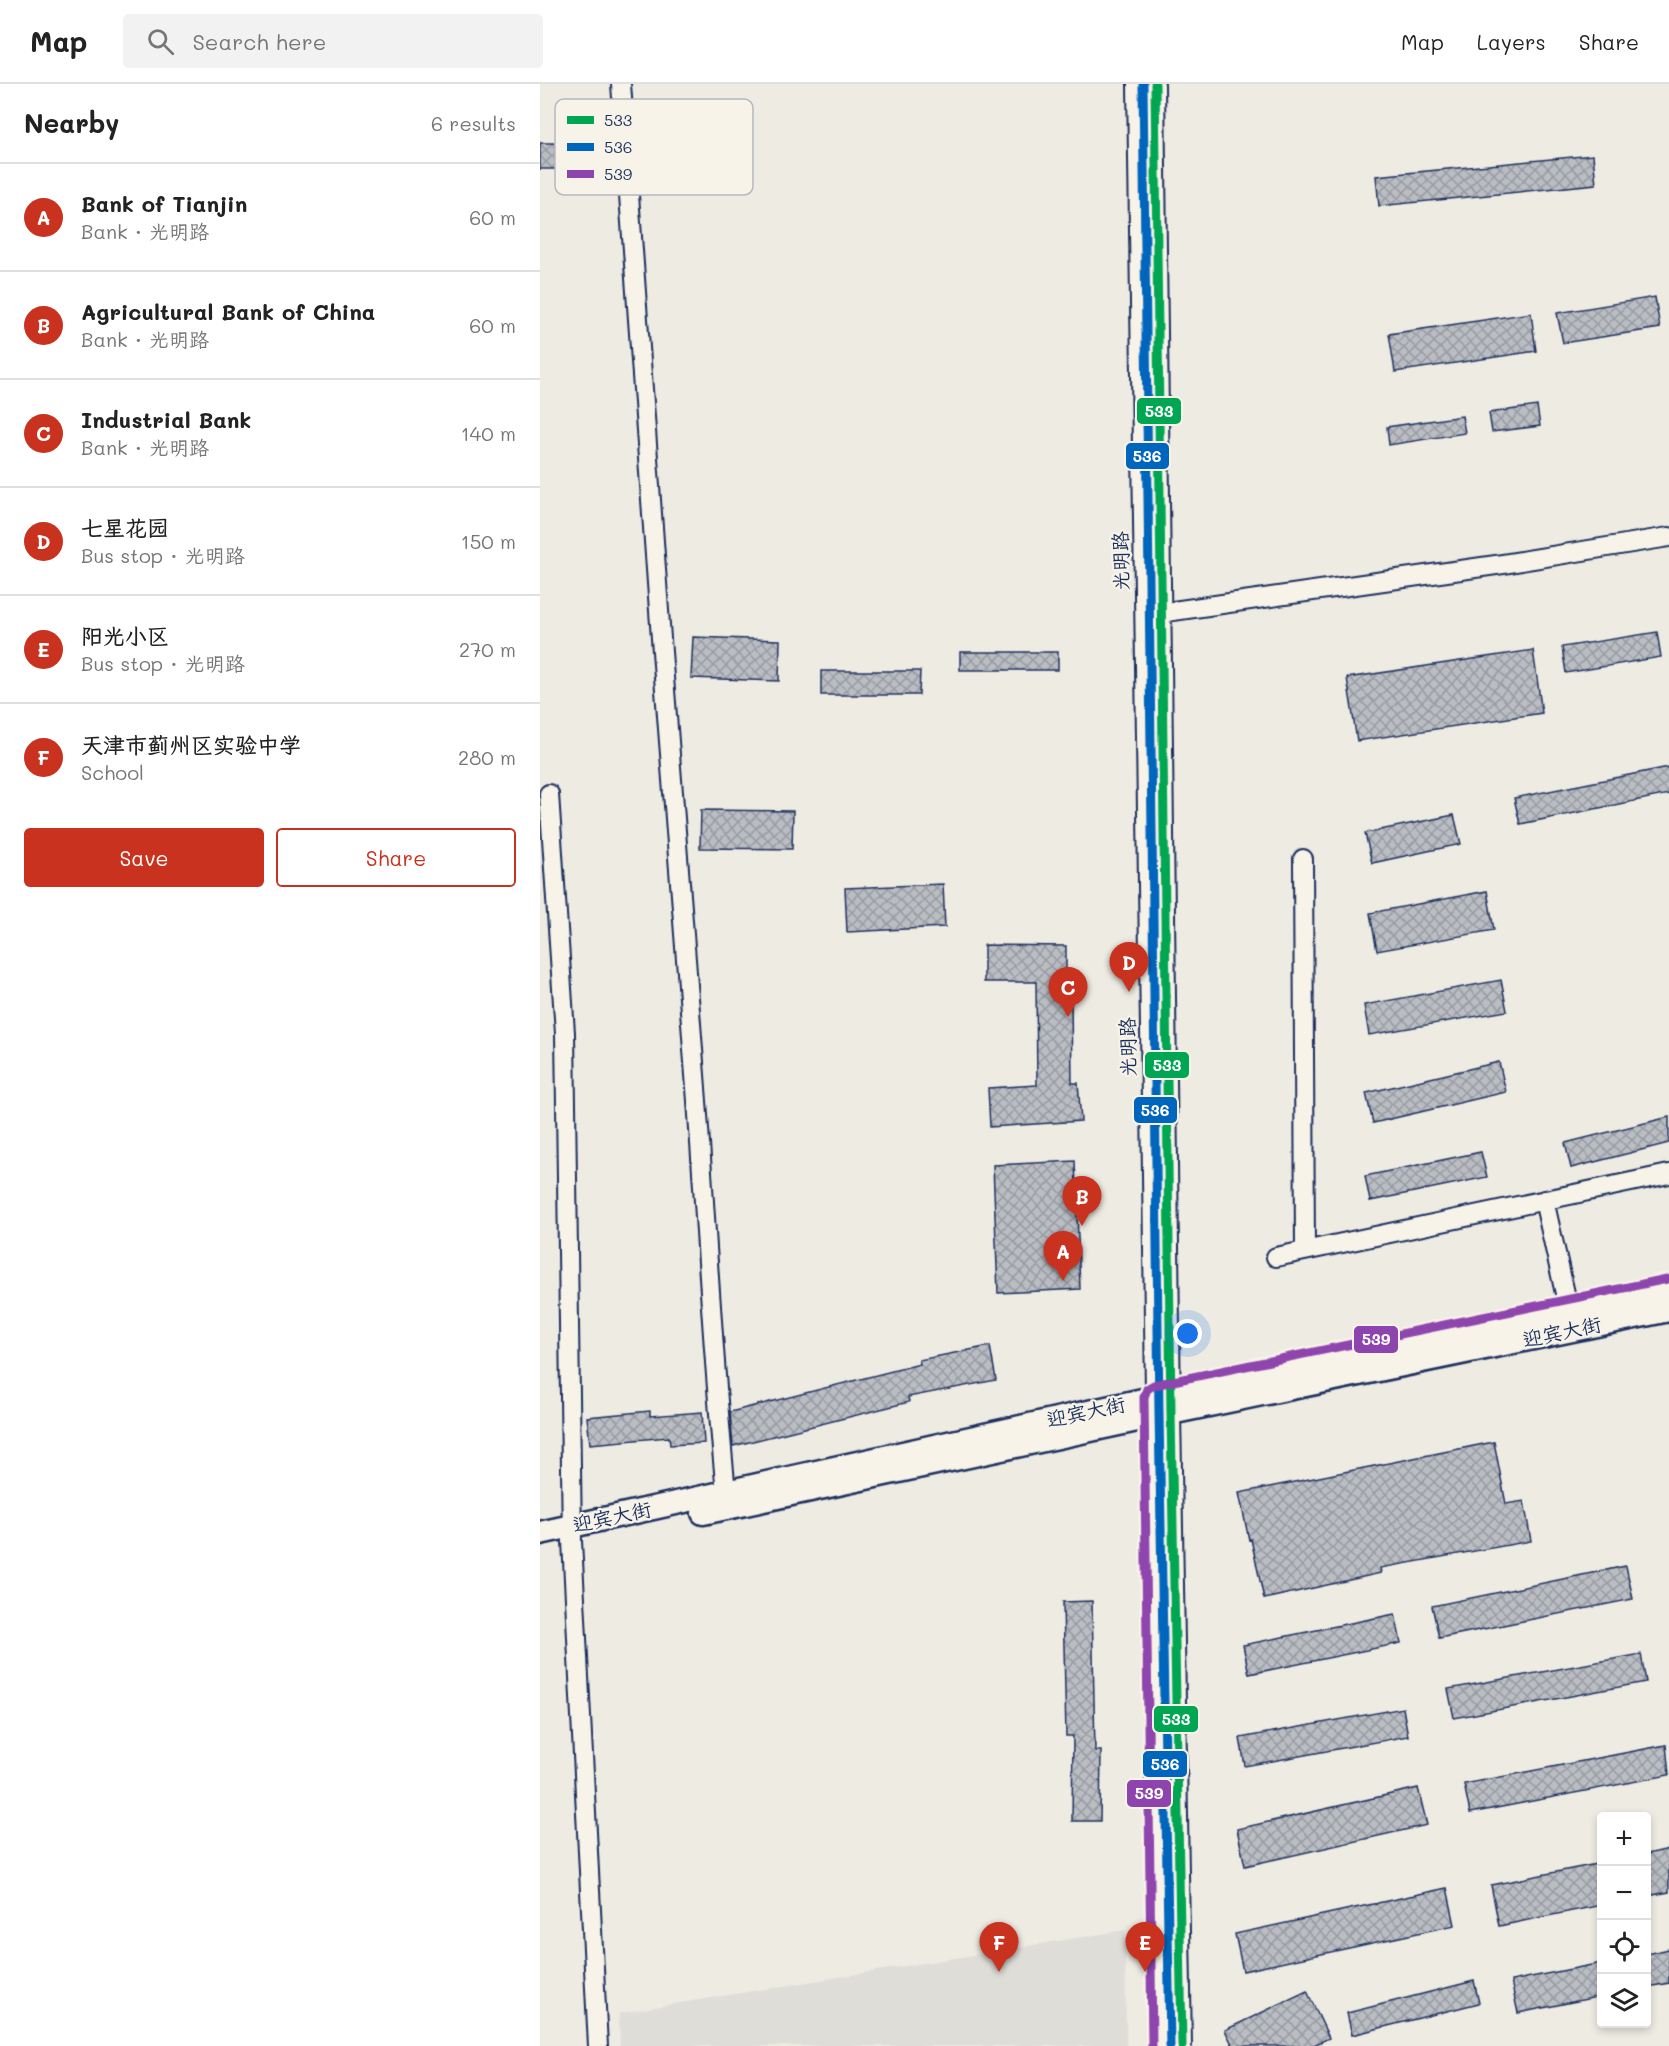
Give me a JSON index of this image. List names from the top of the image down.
{
  "streets": {
    "main road": ["迎宾大街"],
    "street": ["光明路"]
  },
  "crossings": [
    ["光明路", "迎宾大街"]
  ],
  "lines": ["transit line 533", "transit line 536", "transit line 539"],
  "legend": ["533", "536", "539"],
  "page": {
    "header": "Map",
    "search": "Search here",
    "nav": ["Map", "Layers", "Share"],
    "heading": ["Nearby", "6 results"],
    "list": [
      {
        "mark": "A",
        "name": "Bank of Tianjin",
        "note": "Bank · 光明路",
        "value": "60 m"
      },
      {
        "mark": "B",
        "name": "Agricultural Bank of China",
        "note": "Bank · 光明路",
        "value": "60 m"
      },
      {
        "mark": "C",
        "name": "Industrial Bank",
        "note": "Bank · 光明路",
        "value": "140 m"
      },
      {
        "mark": "D",
        "name": "七星花园",
        "note": "Bus stop · 光明路",
        "value": "150 m"
      },
      {
        "mark": "E",
        "name": "阳光小区",
        "note": "Bus stop · 光明路",
        "value": "270 m"
      },
      {
        "mark": "F",
        "name": "天津市蓟州区实验中学",
        "note": "School",
        "value": "280 m"
      }
    ],
    "buttons": ["Save", "Share"],
    "pins": [
      "D",
      "C",
      "B",
      "A",
      "E",
      "F"
    ],
    "map_buttons": ["+", "−"]
  }
}
